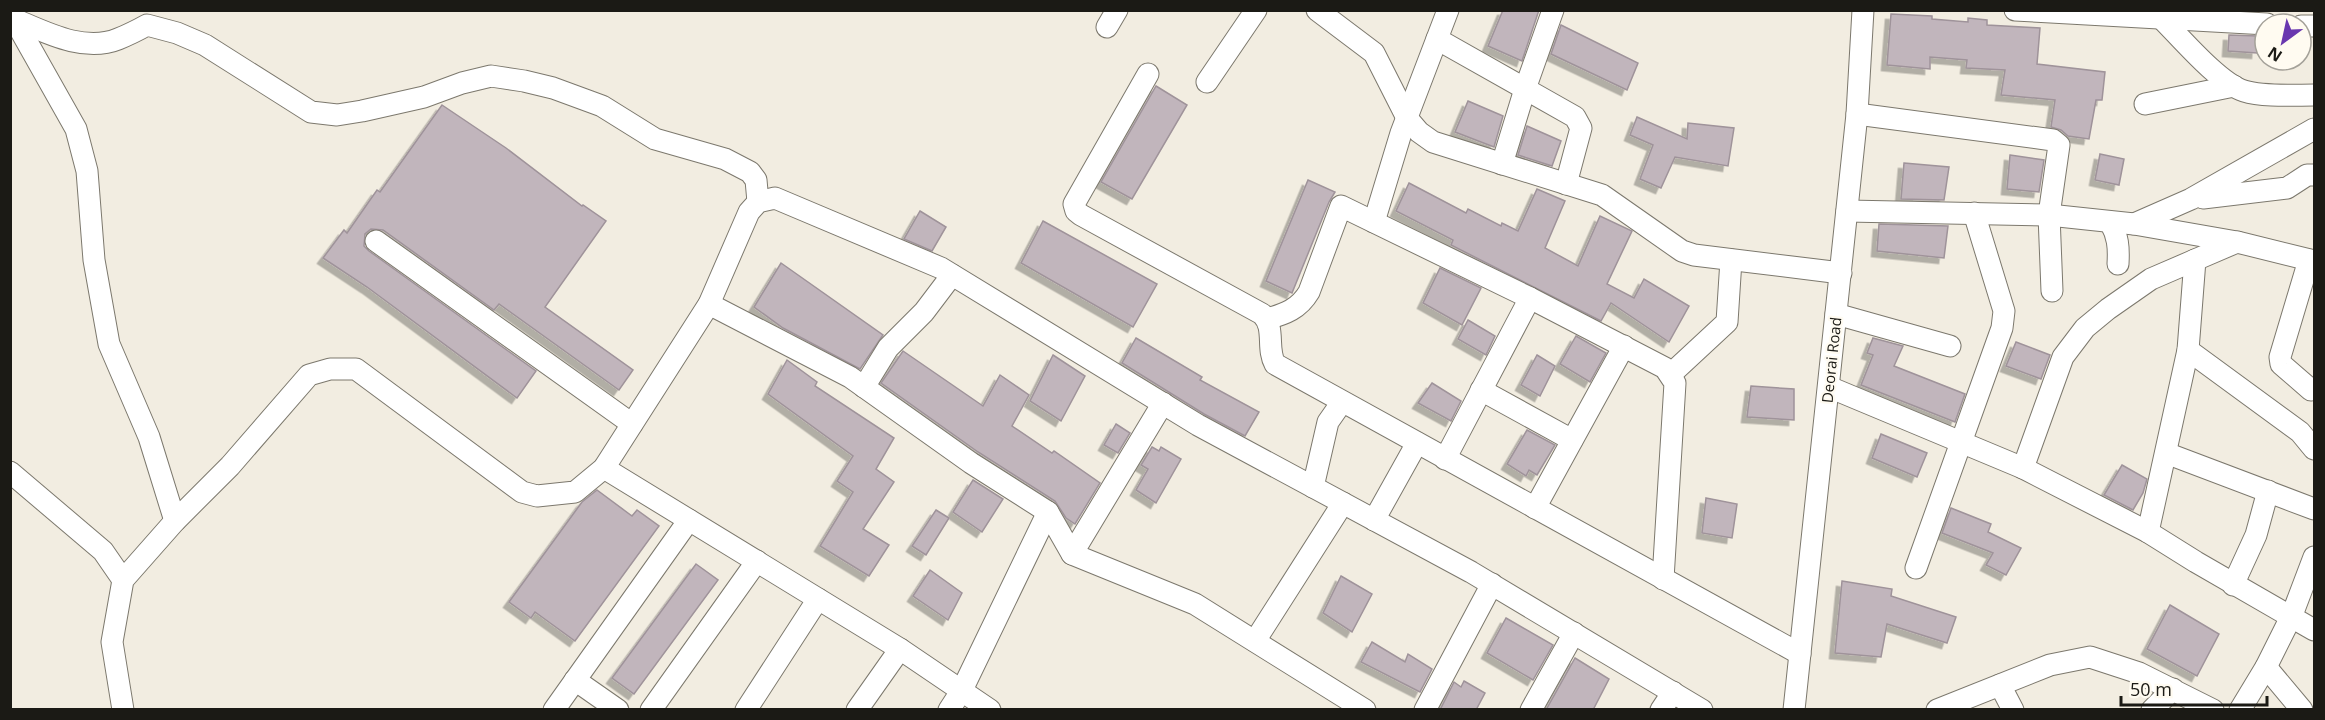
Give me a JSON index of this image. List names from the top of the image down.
{
  "streets": {
    "street": ["Deorai Road"]
  },
  "scale_bar": "50 m",
  "north": "bottom left"
}
